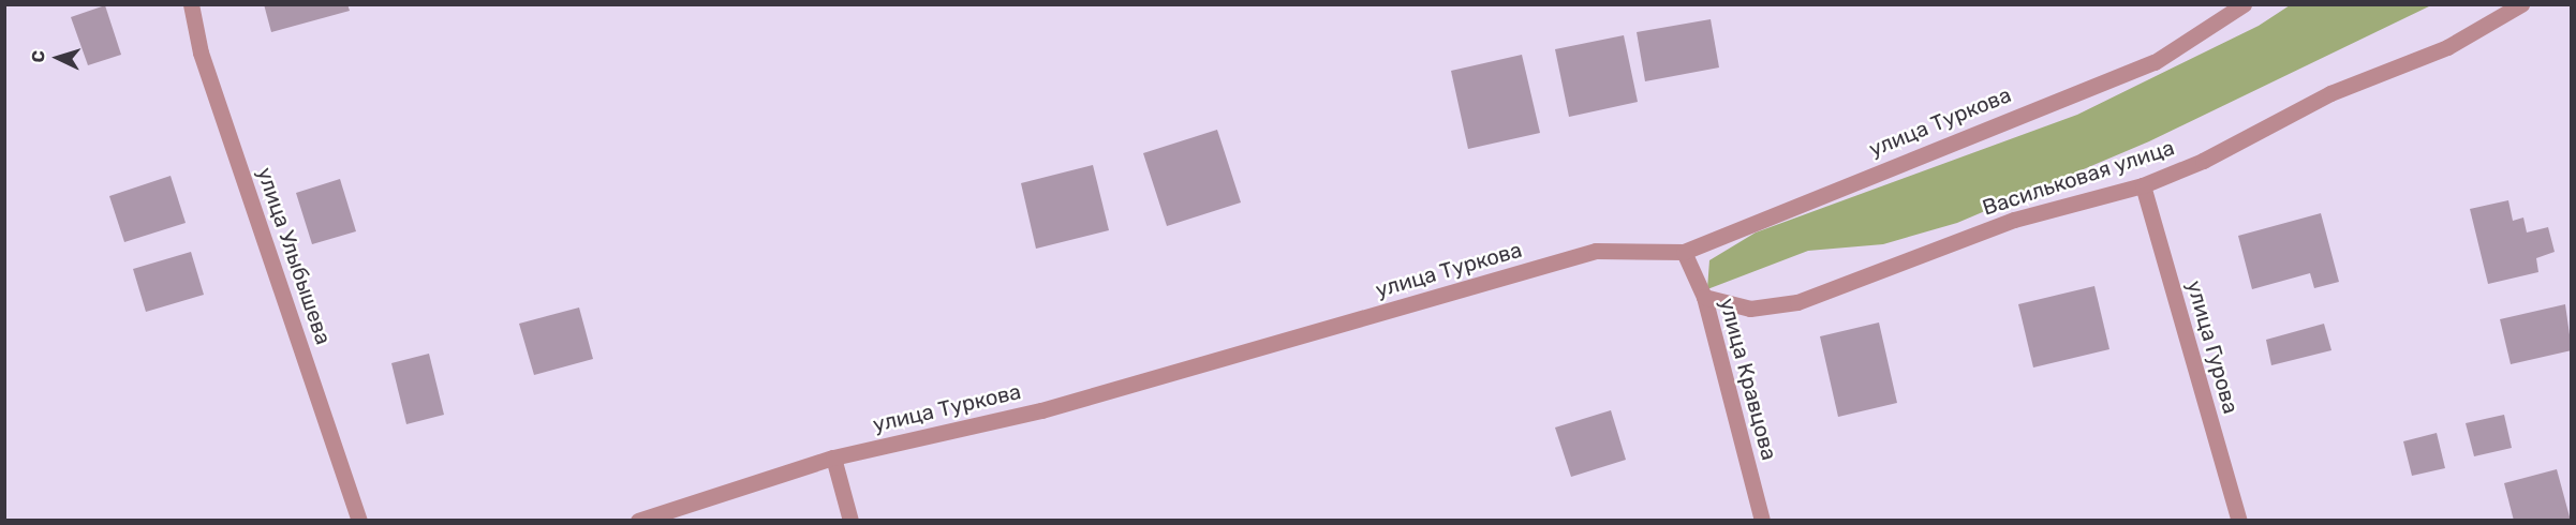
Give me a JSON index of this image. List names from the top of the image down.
{
  "streets": {
    "street": [
      "улица Туркова",
      "Васильковая улица",
      "улица Улыбышева",
      "улица Гурова",
      "улица Кравцова"
    ]
  },
  "crossings": [
    ["улица Туркова", "улица Кравцова"],
    ["Васильковая улица", "улица Гурова"],
    ["Васильковая улица", "улица Кравцова"]
  ],
  "north": "left"
}
